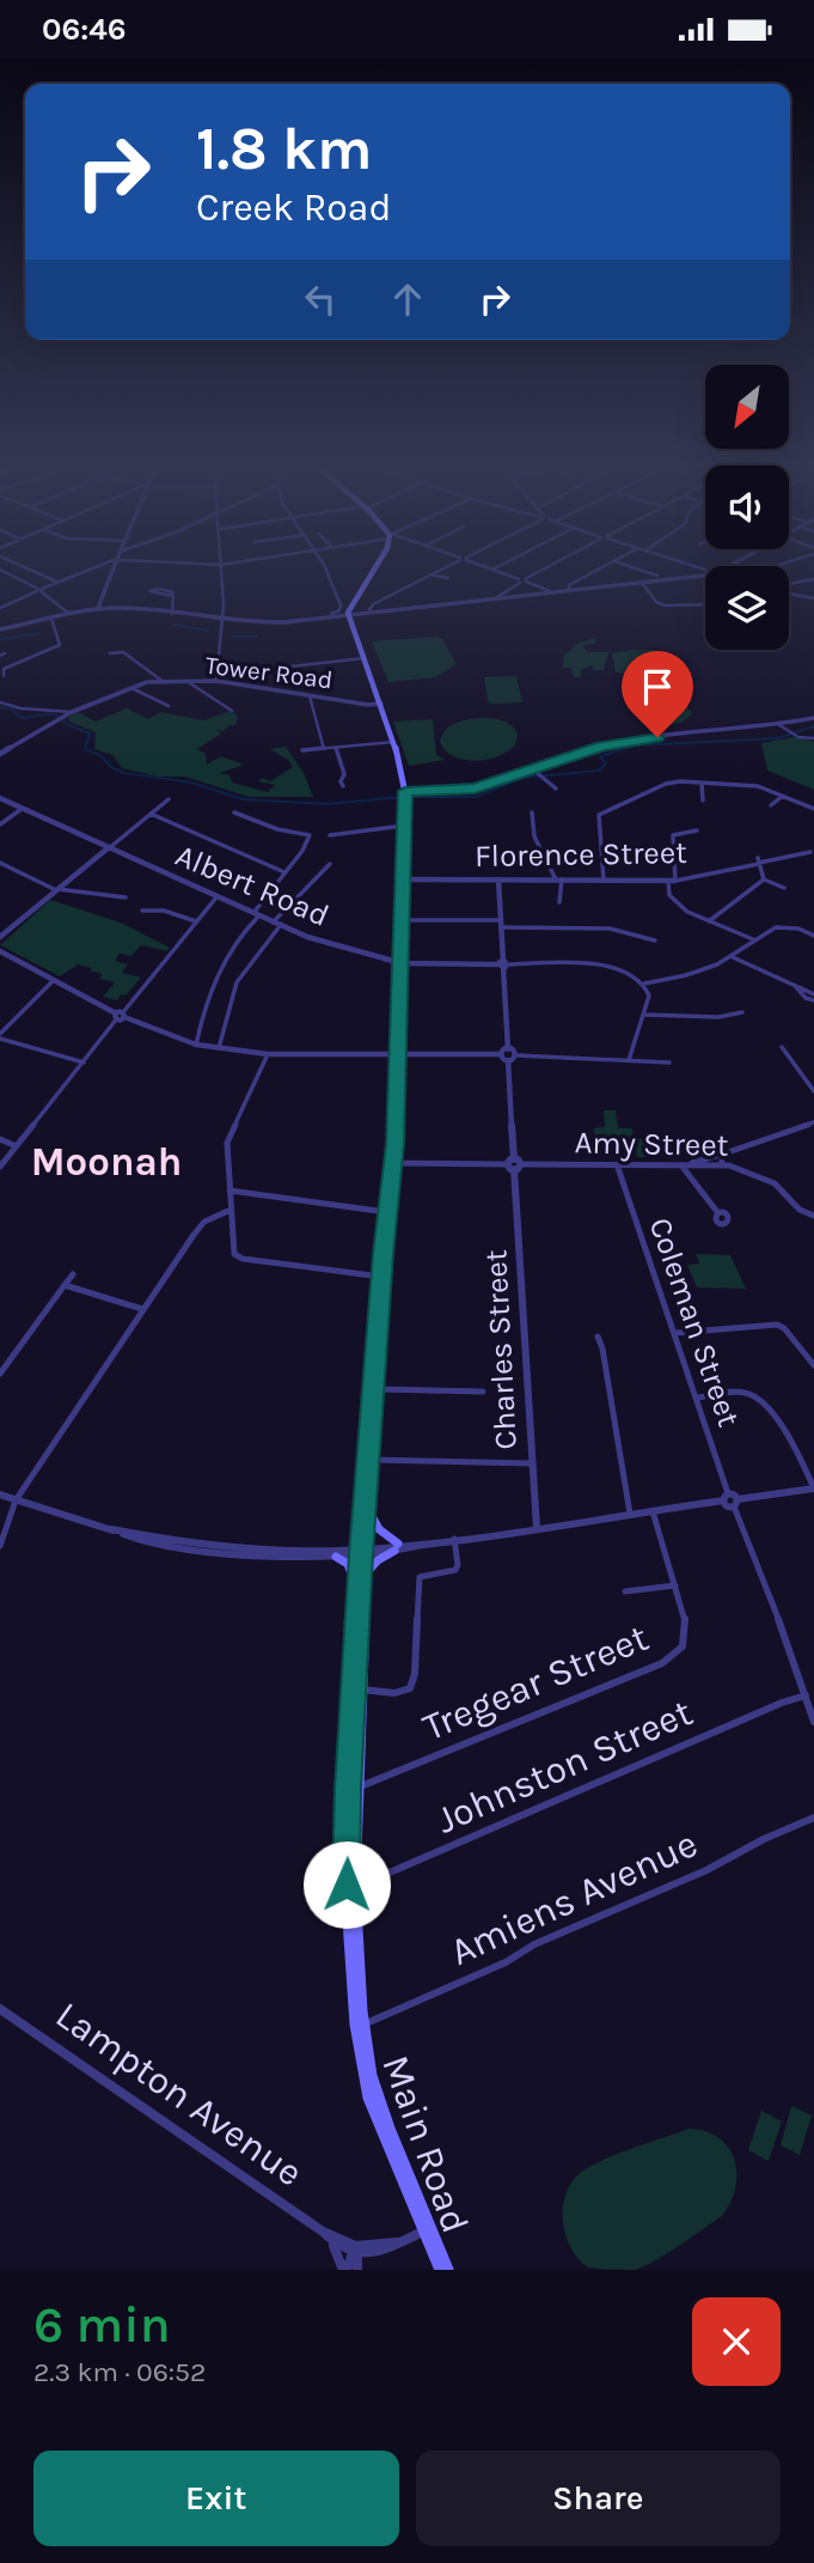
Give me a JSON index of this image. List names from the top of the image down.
{
  "streets": {
    "main road": ["Main Road"],
    "street": [
      "Tower Road",
      "Florence Street",
      "Albert Road",
      "Amy Street",
      "Coleman Street",
      "Charles Street",
      "Tregear Street",
      "Johnston Street",
      "Amiens Avenue",
      "Lampton Avenue"
    ]
  },
  "crossings": [
    ["Tower Road", "Main Road"],
    ["Florence Street", "Main Road"],
    ["Albert Road", "Main Road"],
    ["Amy Street", "Coleman Street"],
    ["Amy Street", "Charles Street"],
    ["Amy Street", "Main Road"],
    ["Tregear Street", "Main Road"],
    ["Johnston Street", "Main Road"],
    ["Amiens Avenue", "Main Road"]
  ],
  "districts": ["Moonah"],
  "north": "bottom left",
  "page": {
    "status": "06:46",
    "turn": ["1.8 km", "Creek Road"],
    "heading": ["6 min", "2.3 km · 06:52"],
    "buttons": ["Exit", "Share"]
  }
}
